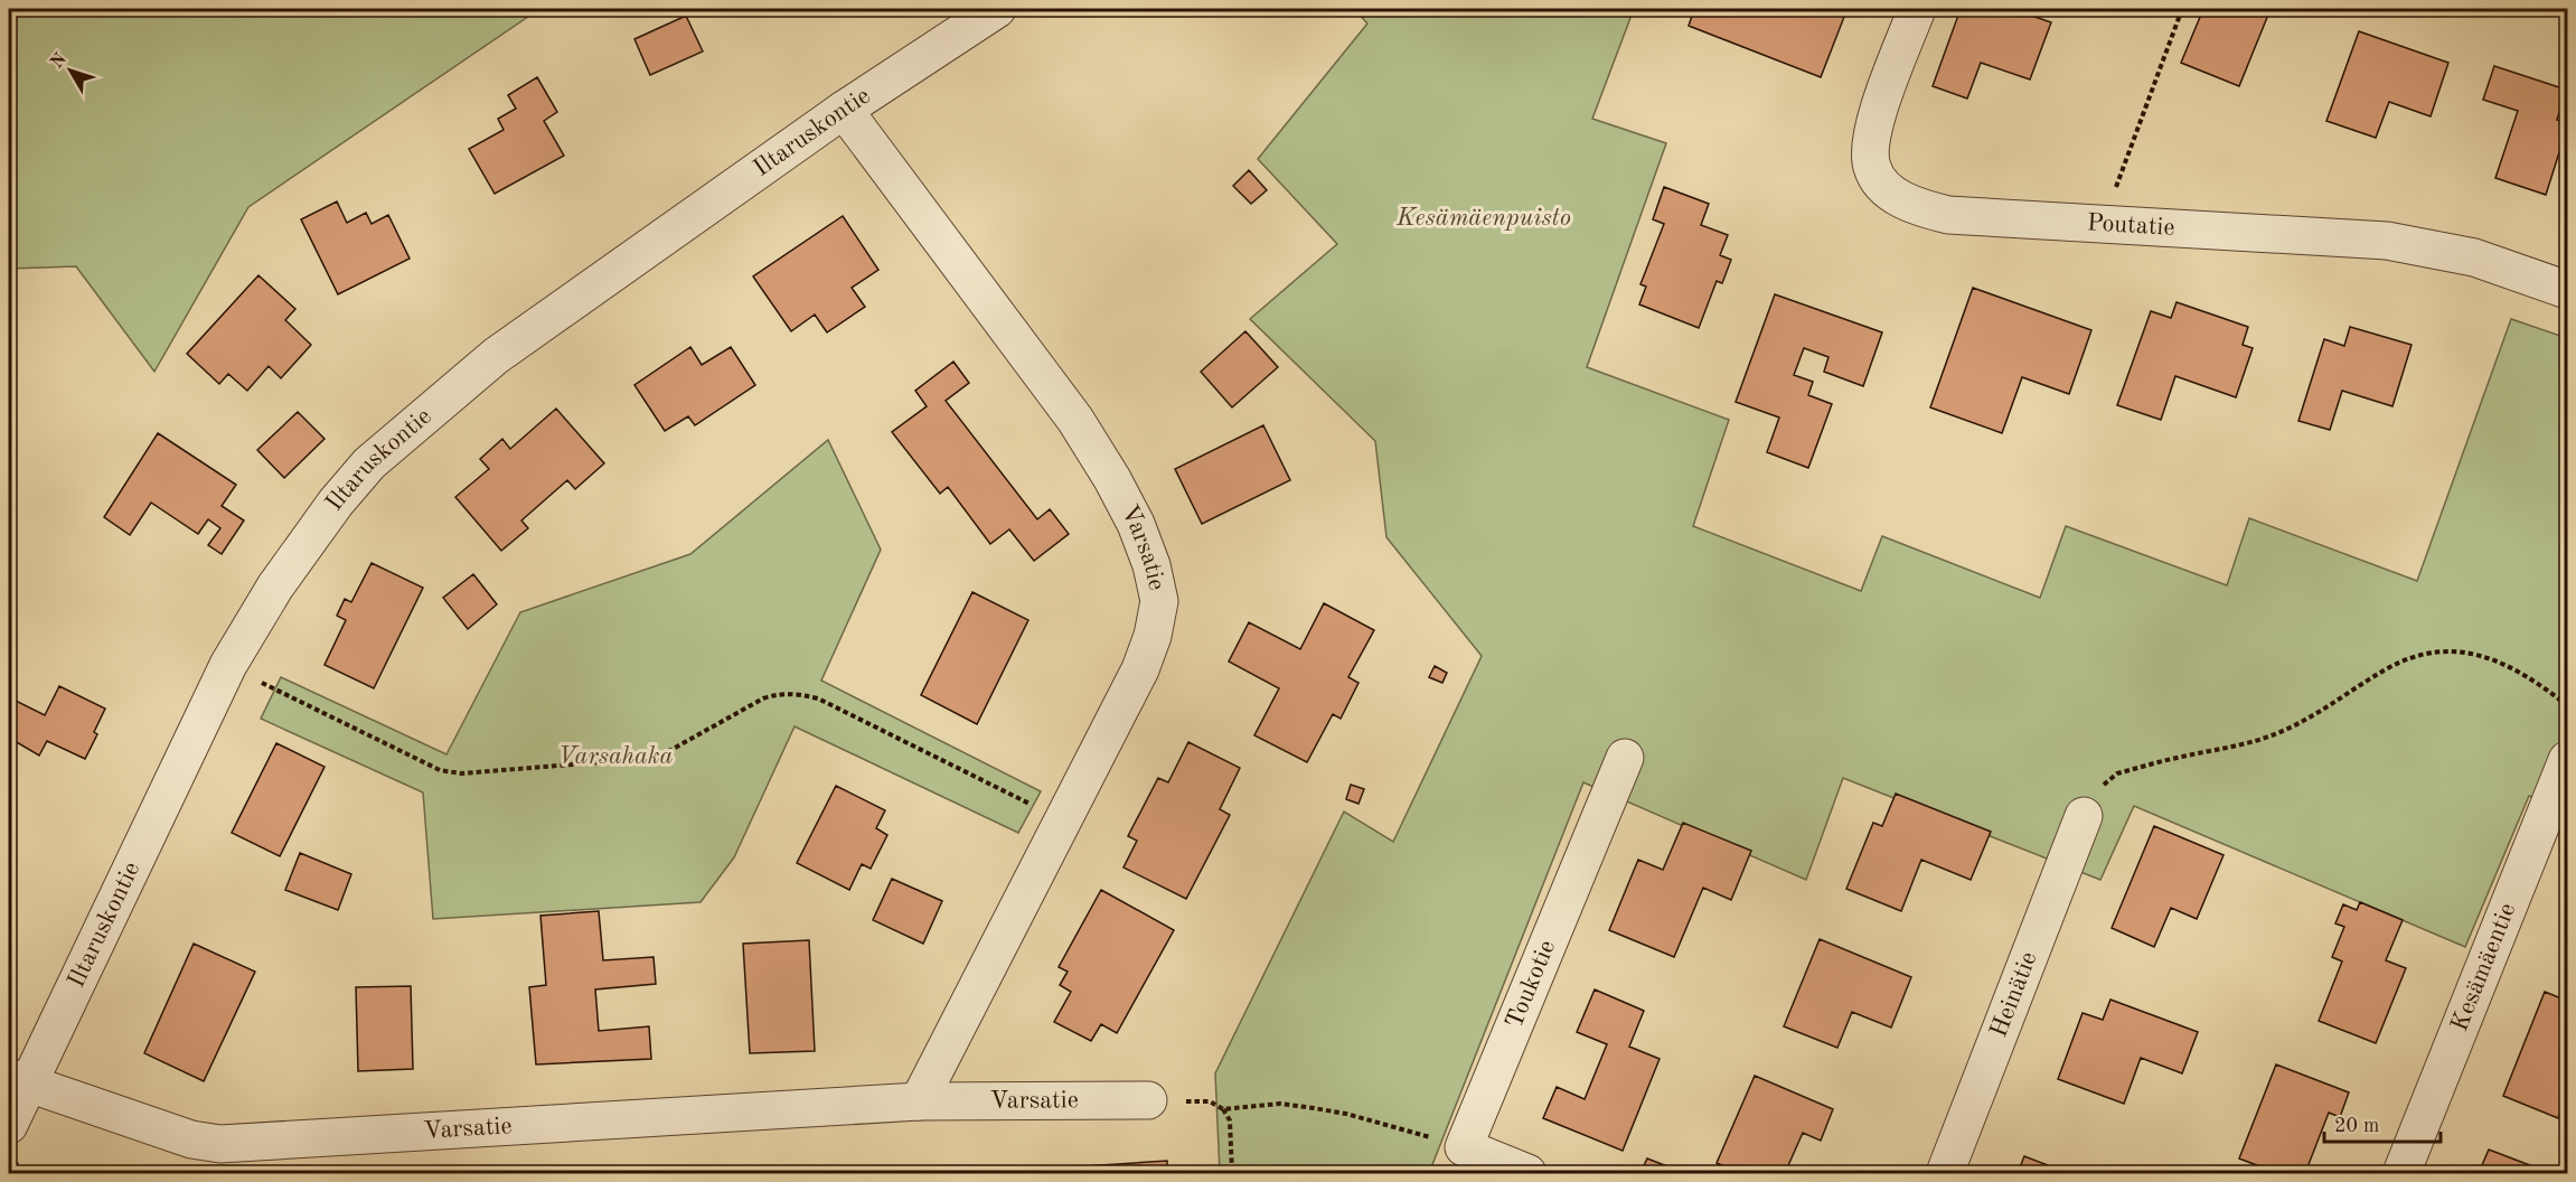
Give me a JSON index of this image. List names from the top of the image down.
{
  "streets": {
    "street": [
      "Iltaruskontie",
      "Poutatie",
      "Varsatie",
      "Kesämäentie",
      "Toukotie",
      "Heinätie"
    ]
  },
  "crossings": [
    ["Iltaruskontie", "Varsatie"]
  ],
  "parks": ["Kesämäenpuisto", "Varsahaka"],
  "scale_bar": "20 m",
  "north": "top left"
}
